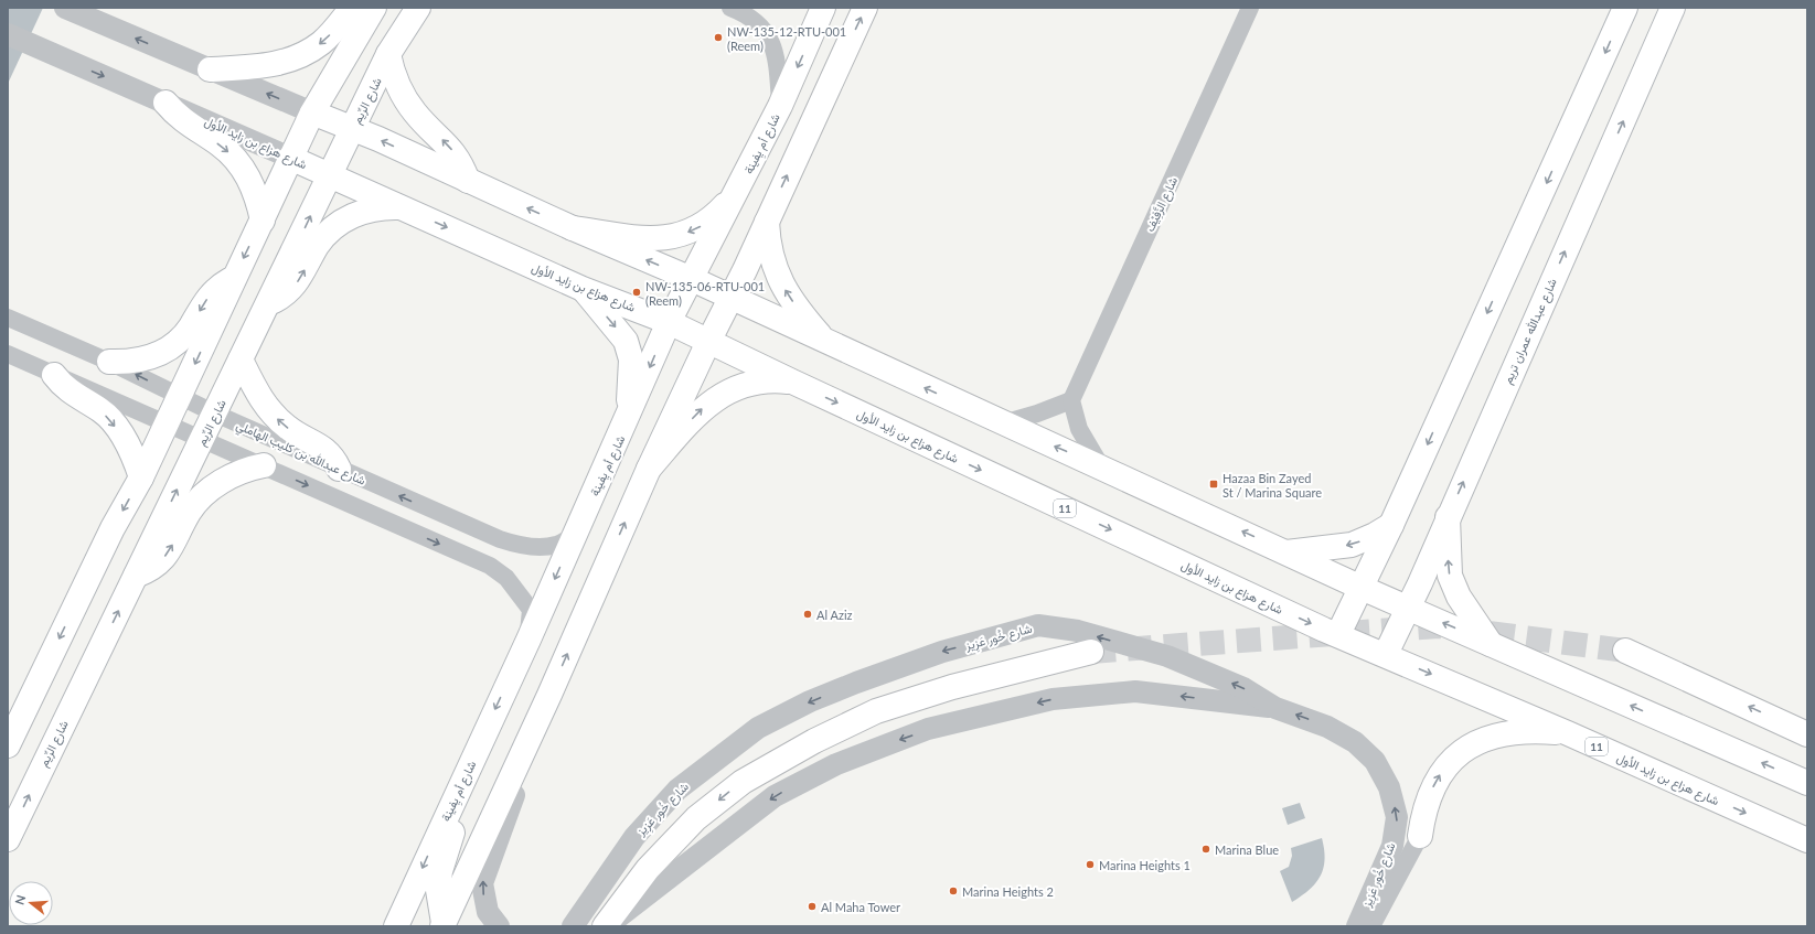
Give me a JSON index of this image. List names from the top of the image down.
{
  "streets": {
    "main road": [
      "شارع الرِّيم",
      "شارع هزاع بن زايد الأول",
      "شارع أم يِفينة",
      "شارع عبدالله عمران تريم",
      "11"
    ],
    "street": ["شارع الزَّفِيْف", "شارع عبدالله بن كليب الهاملي", "شارع خُور عَزِيز"]
  },
  "crossings": [
    ["شارع الرِّيم", "شارع هزاع بن زايد الأول"],
    ["شارع الرِّيم", "شارع عبدالله بن كليب الهاملي"],
    ["شارع هزاع بن زايد الأول", "شارع أم يِفينة"],
    ["شارع هزاع بن زايد الأول", "شارع عبدالله عمران تريم"],
    ["شارع أم يِفينة", "شارع عبدالله بن كليب الهاملي"]
  ],
  "one_way": ["شارع هزاع بن زايد الأول"],
  "places": {
    "other": [
      "NW-135-12-RTU-001 (Reem)",
      "NW-135-06-RTU-001 (Reem)",
      "Al Aziz",
      "Marina Blue",
      "Marina Heights 1",
      "Marina Heights 2",
      "Al Maha Tower"
    ],
    "transit": ["Hazaa Bin Zayed St / Marina Square"]
  },
  "north": "left"
}
